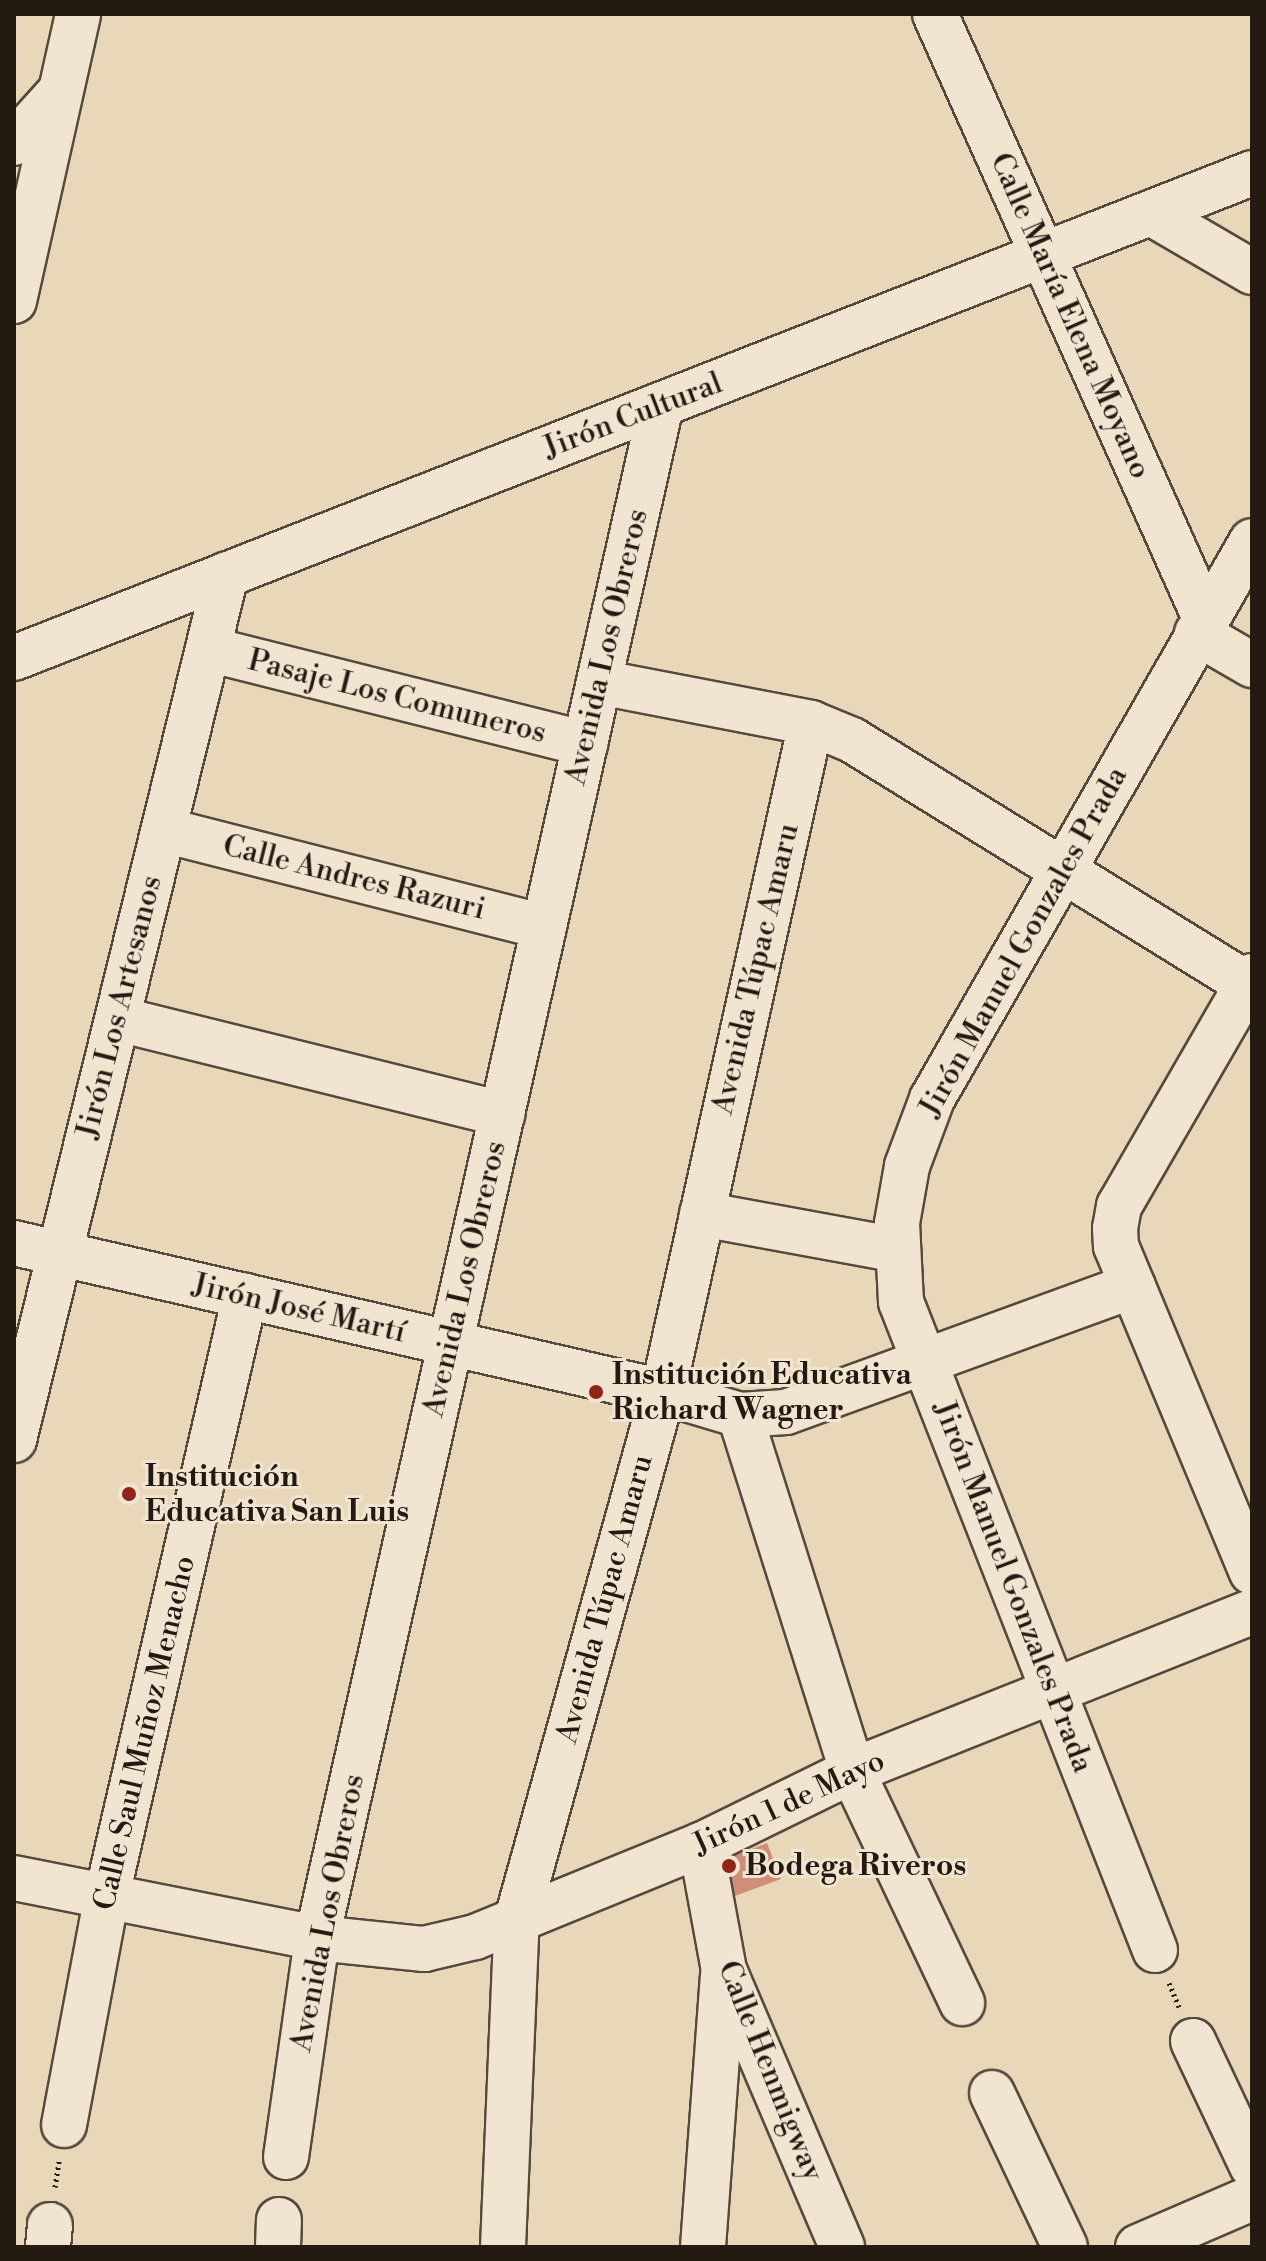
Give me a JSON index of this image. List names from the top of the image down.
{
  "streets": {
    "street": [
      "Calle María Elena Moyano",
      "Jirón Cultural",
      "Avenida Los Obreros",
      "Pasaje Los Comuneros",
      "Calle Andres Razuri",
      "Jirón Manuel Gonzales Prada",
      "Avenida Túpac Amaru",
      "Jirón Los Artesanos",
      "Jirón José Martí",
      "Calle Saul Muñoz Menacho",
      "Jirón 1 de Mayo",
      "Calle Henmigway"
    ]
  },
  "crossings": [
    ["Calle María Elena Moyano", "Jirón Cultural"],
    ["Calle María Elena Moyano", "Jirón Manuel Gonzales Prada"],
    ["Jirón Cultural", "Avenida Los Obreros"],
    ["Jirón Cultural", "Jirón Los Artesanos"],
    ["Avenida Los Obreros", "Pasaje Los Comuneros"],
    ["Avenida Los Obreros", "Calle Andres Razuri"],
    ["Avenida Los Obreros", "Jirón José Martí"],
    ["Avenida Los Obreros", "Jirón 1 de Mayo"],
    ["Pasaje Los Comuneros", "Jirón Los Artesanos"],
    ["Calle Andres Razuri", "Jirón Los Artesanos"],
    ["Jirón Manuel Gonzales Prada", "Jirón José Martí"],
    ["Jirón Manuel Gonzales Prada", "Jirón 1 de Mayo"],
    ["Avenida Túpac Amaru", "Jirón José Martí"],
    ["Avenida Túpac Amaru", "Jirón 1 de Mayo"],
    ["Jirón Los Artesanos", "Jirón José Martí"],
    ["Jirón José Martí", "Calle Saul Muñoz Menacho"],
    ["Calle Saul Muñoz Menacho", "Jirón 1 de Mayo"],
    ["Jirón 1 de Mayo", "Calle Henmigway"]
  ],
  "places": ["Institución Educativa Richard Wagner", "Institución Educativa San Luis", "Bodega Riveros"]
}
